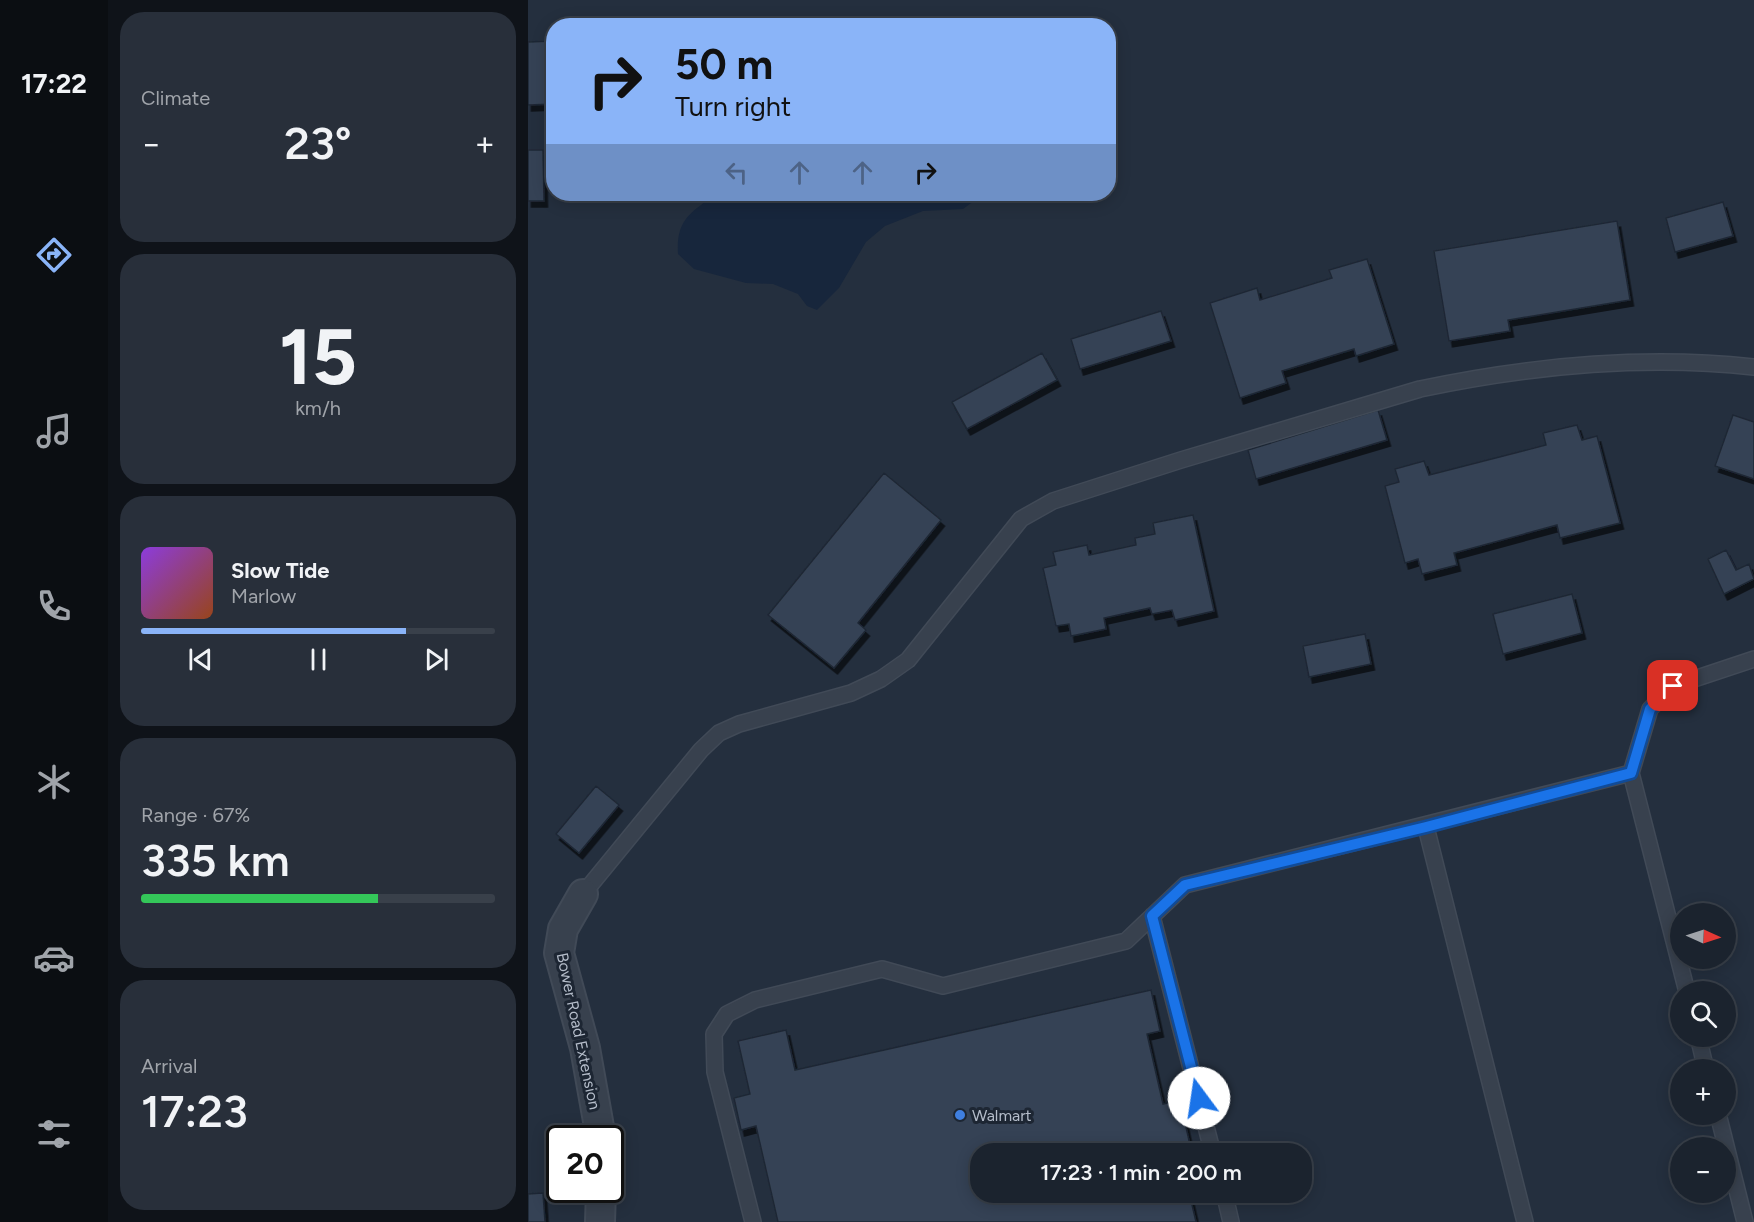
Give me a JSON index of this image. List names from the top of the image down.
{
  "streets": {
    "street": ["Bower Road Extension"]
  },
  "places": ["Walmart"],
  "north": "right",
  "page": {
    "tabs": "17:22",
    "tile": [
      "Climate",
      ["15", "km/h"],
      ["Range · 67%", "335 km"],
      ["Arrival", "17:23"]
    ],
    "turn": ["50 m", "Turn right"],
    "heat": ["−", "23°", "+"],
    "song": ["Slow Tide", "Marlow"],
    "map_buttons": ["+", "−"],
    "limit": "20",
    "trip": "17:23 · 1 min · 200 m"
  }
}
